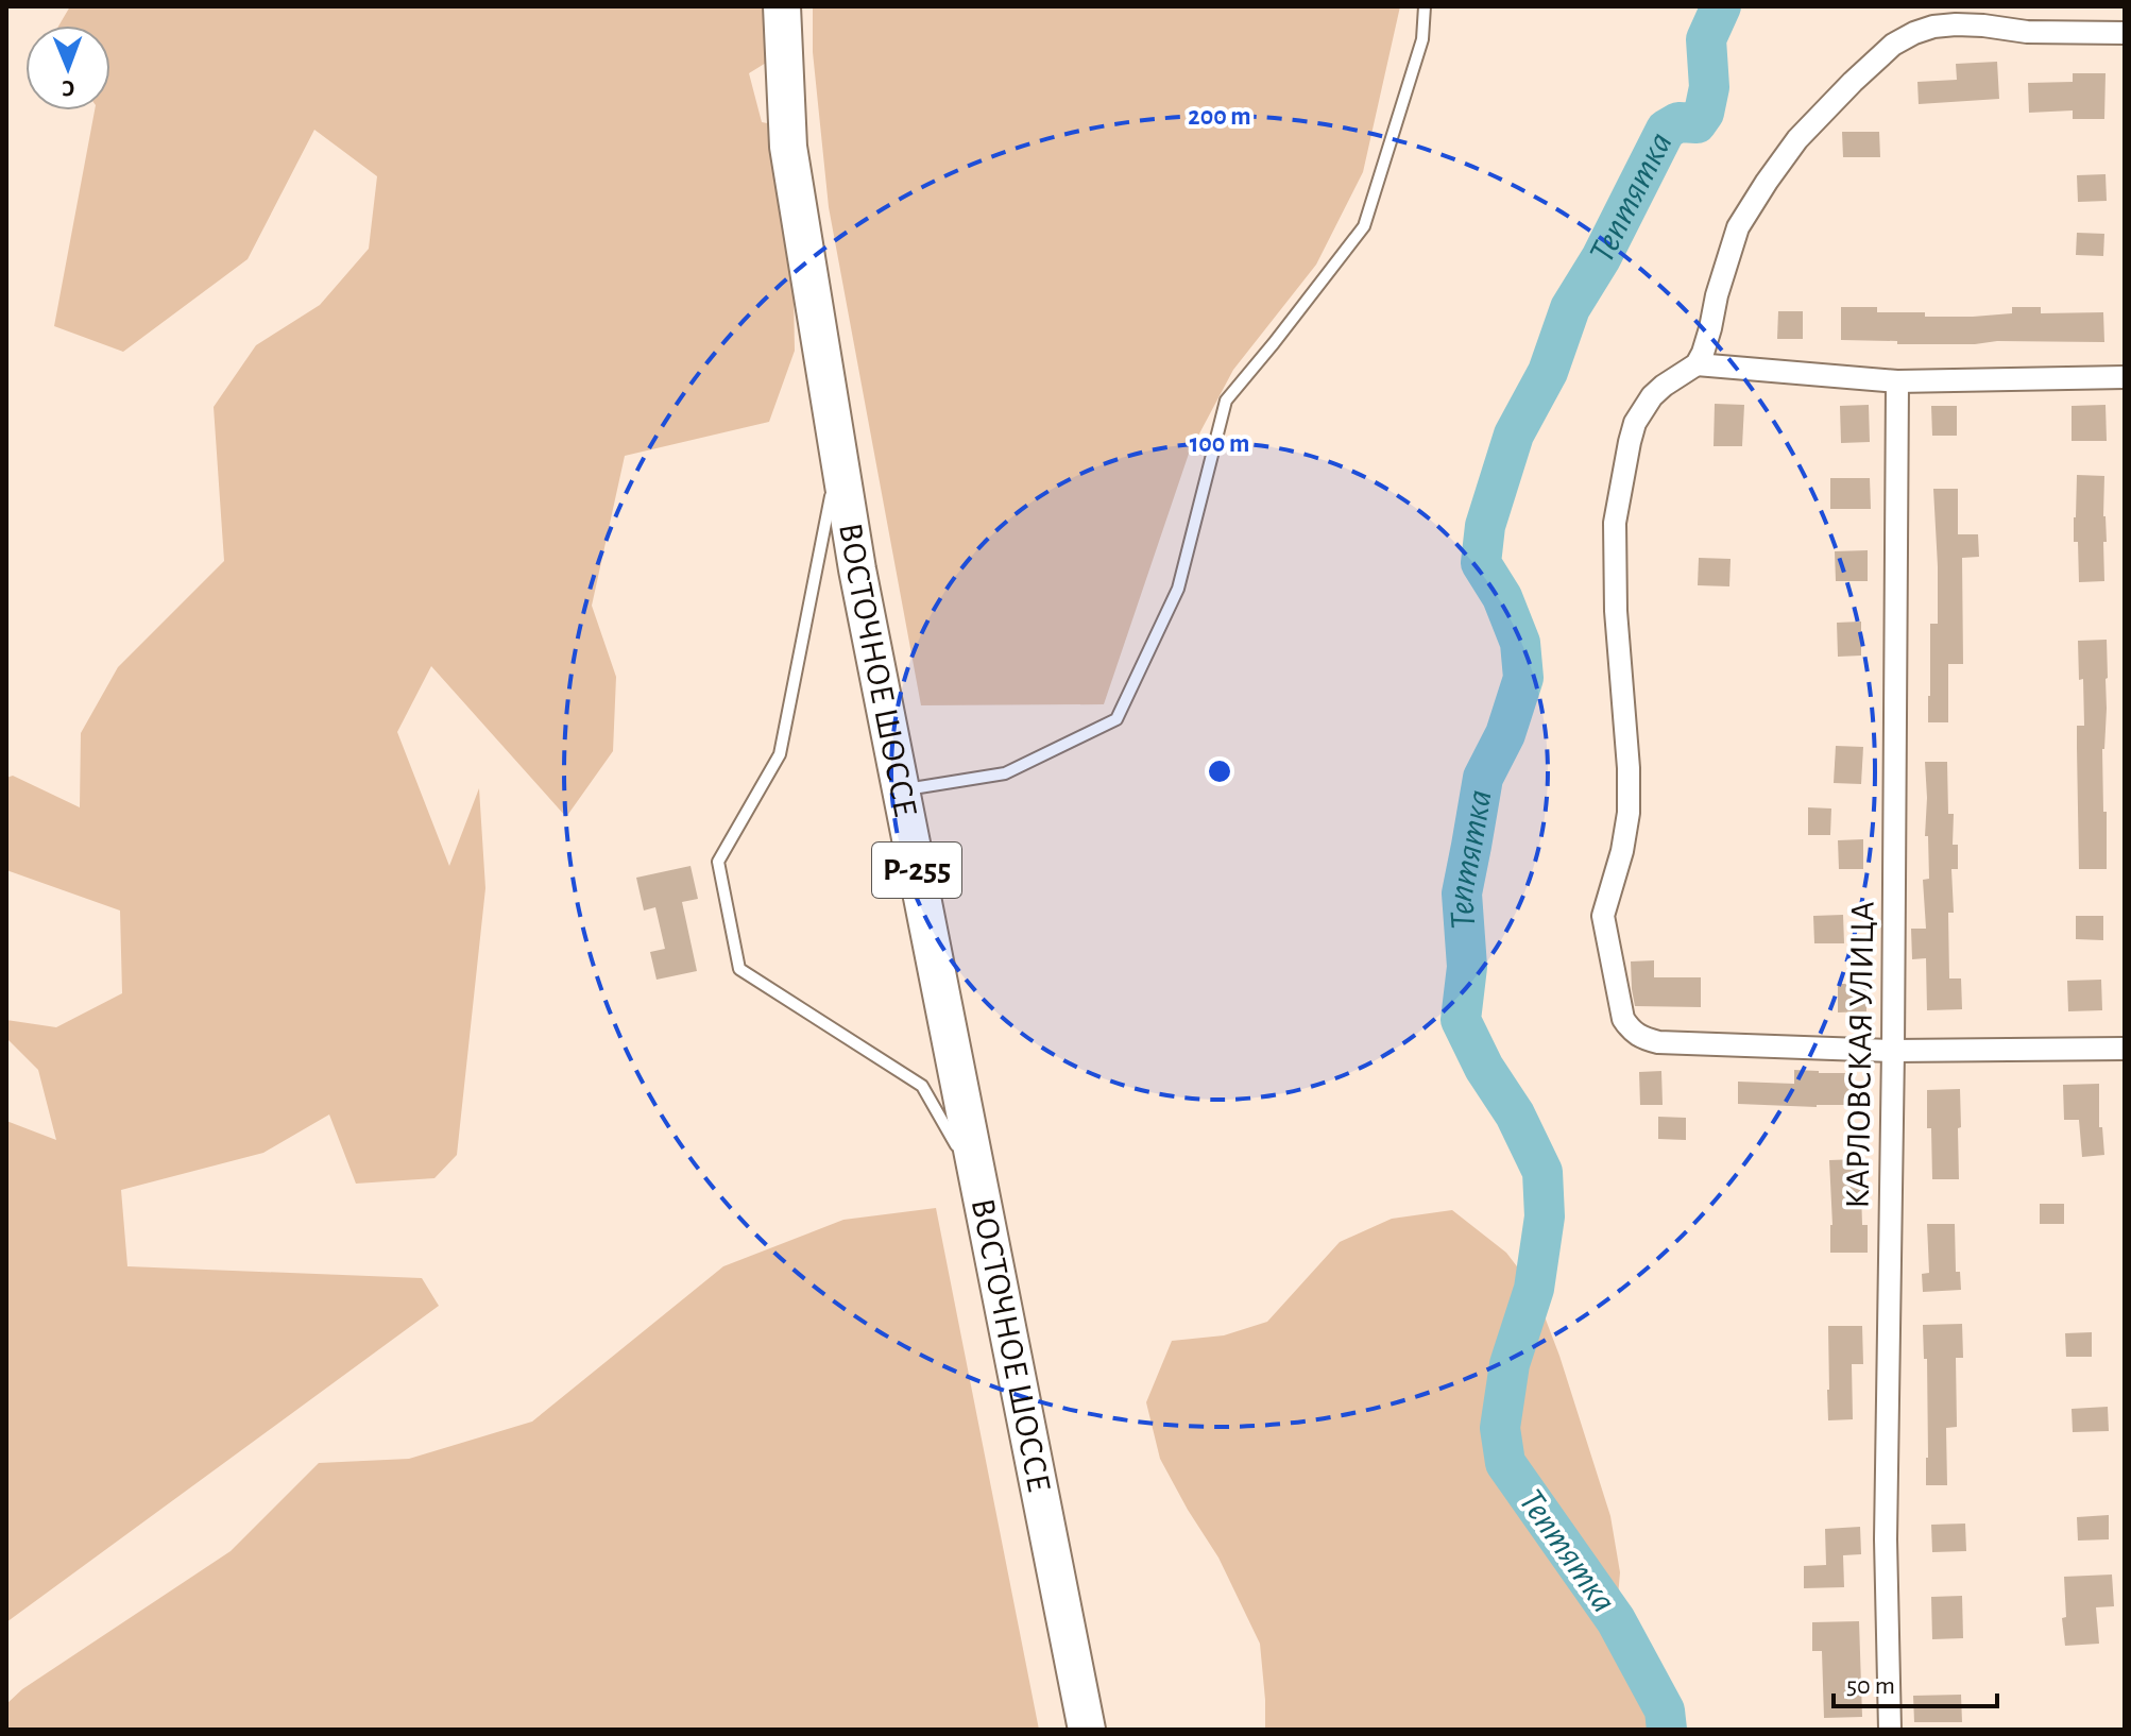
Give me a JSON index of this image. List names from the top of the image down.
{
  "streets": {
    "highway": ["ВОСТОЧНОЕ ШОССЕ", "Р-255"],
    "street": ["КАРЛОВСКАЯ УЛИЦА"]
  },
  "water": ["Тептятка"],
  "scale_bar": "50 m",
  "north": "bottom",
  "rings": ["200 m", "100 m"]
}
